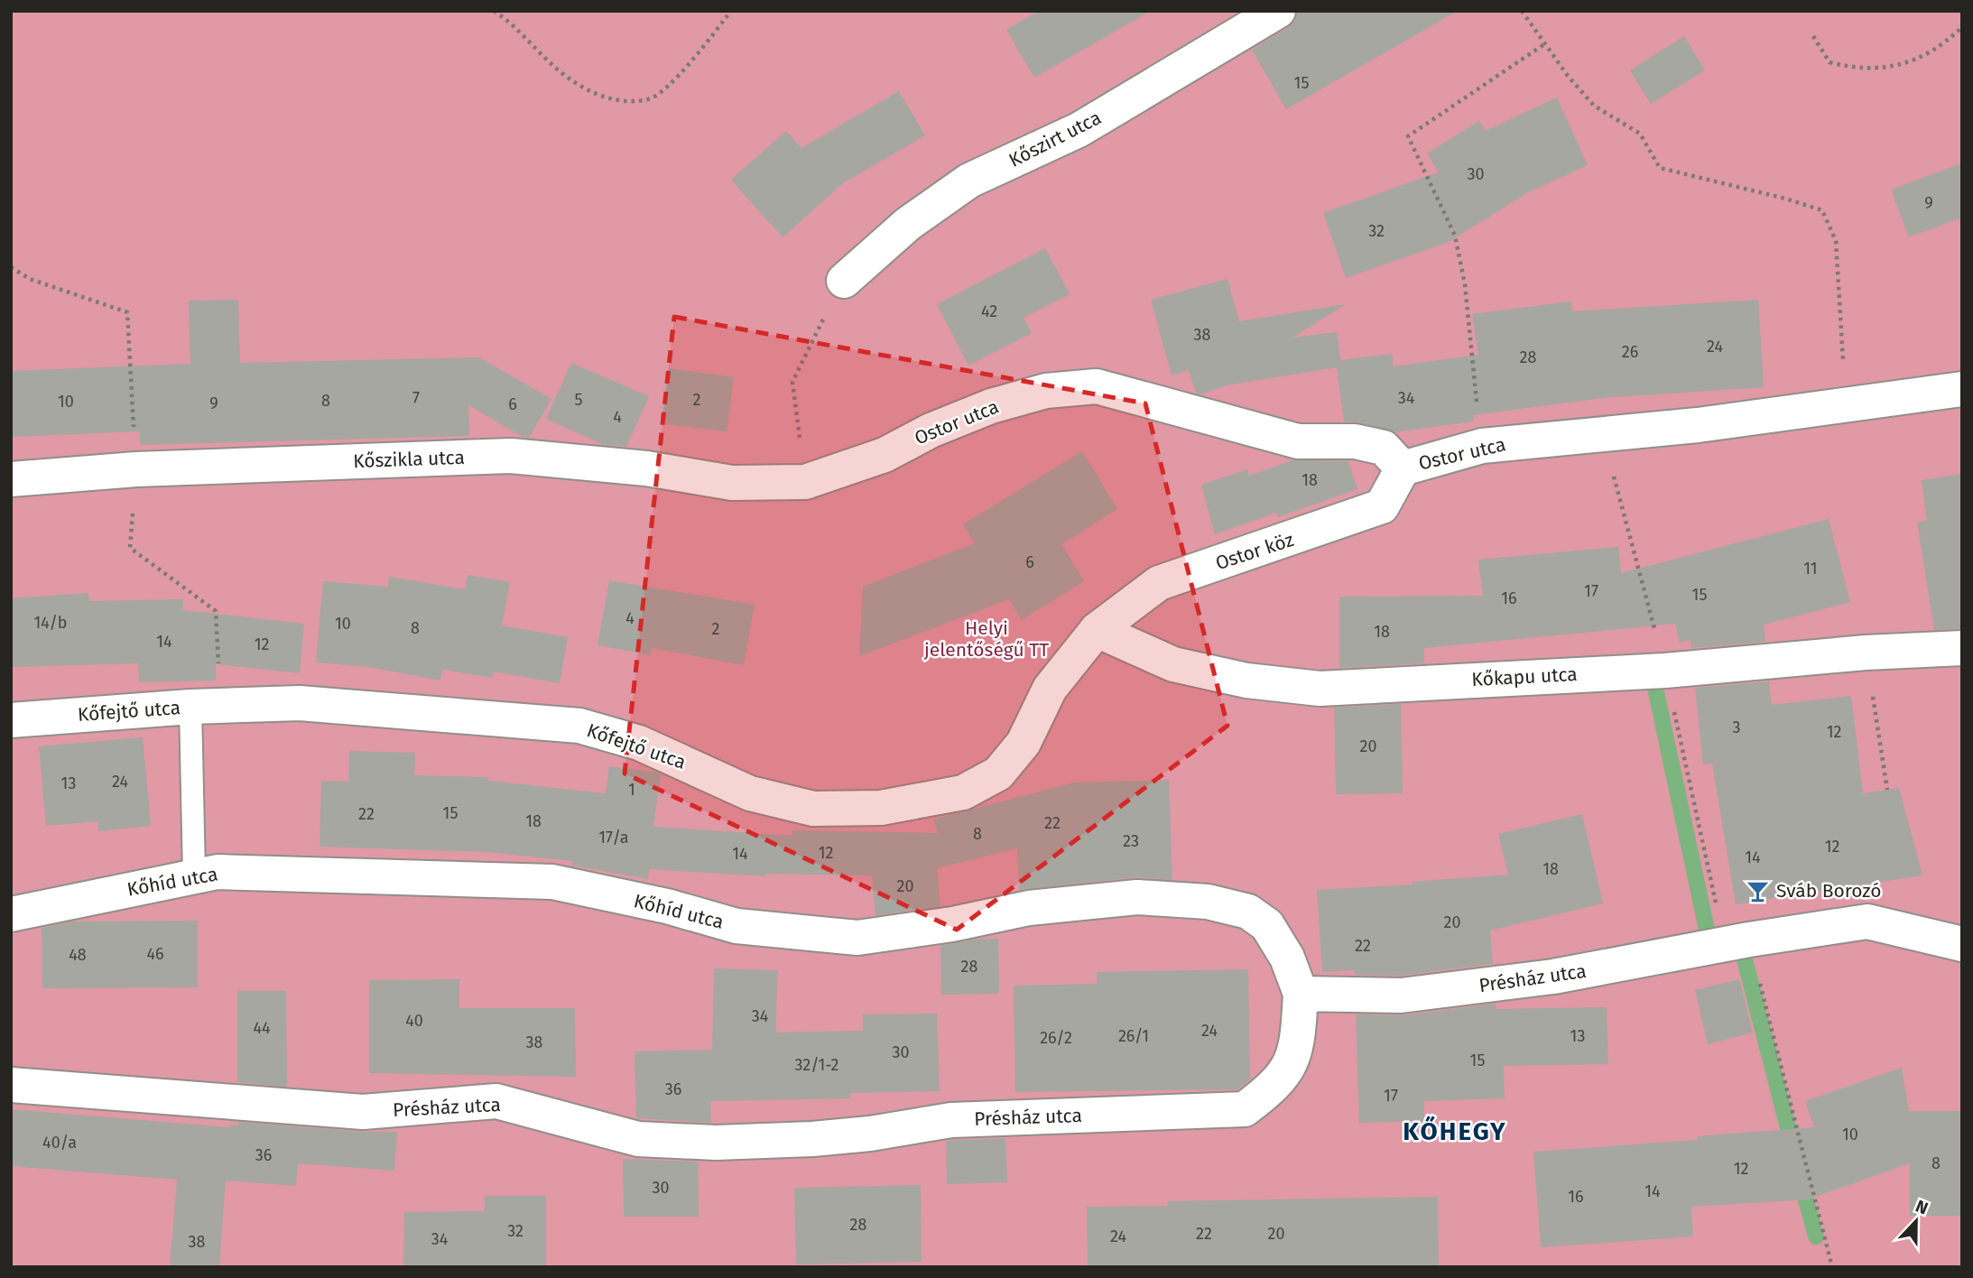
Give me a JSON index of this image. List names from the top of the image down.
{
  "streets": {
    "street": [
      "Kőszirt utca",
      "Ostor utca",
      "Kőszikla utca",
      "Ostor köz",
      "Kőkapu utca",
      "Kőfejtő utca",
      "Kőhíd utca",
      "Présház utca"
    ]
  },
  "crossings": [
    ["Ostor utca", "Kőszikla utca"],
    ["Ostor utca", "Ostor köz"],
    ["Ostor köz", "Kőkapu utca"],
    ["Ostor köz", "Kőfejtő utca"],
    ["Kőkapu utca", "Kőfejtő utca"],
    ["Kőhíd utca", "Présház utca"]
  ],
  "districts": ["KŐHEGY"],
  "parks": ["Helyi jelentőségű TT"],
  "places": {
    "bar": ["Sváb Borozó"]
  },
  "house_numbers": [
    "15",
    "30",
    "9",
    "32",
    "42",
    "38",
    "24",
    "26",
    "28",
    "7",
    "34",
    "5",
    "2",
    "8",
    "10",
    "9",
    "6",
    "4",
    "18",
    "6",
    "11",
    "17",
    "15",
    "16",
    "4",
    "14/b",
    "10",
    "8",
    "2",
    "18",
    "14",
    "12",
    "3",
    "12",
    "20",
    "24",
    "13",
    "1",
    "15",
    "22",
    "18",
    "22",
    "8",
    "17/a",
    "23",
    "12",
    "12",
    "14",
    "14",
    "18",
    "20",
    "20",
    "22",
    "46",
    "48",
    "28",
    "34",
    "40",
    "44",
    "24",
    "26/1",
    "13",
    "26/2",
    "38",
    "30",
    "15",
    "32/1-2",
    "36",
    "17",
    "10",
    "40/a",
    "36",
    "8",
    "12",
    "30",
    "14",
    "16",
    "28",
    "32",
    "22",
    "20",
    "24",
    "34",
    "38"
  ],
  "north": "top"
}
